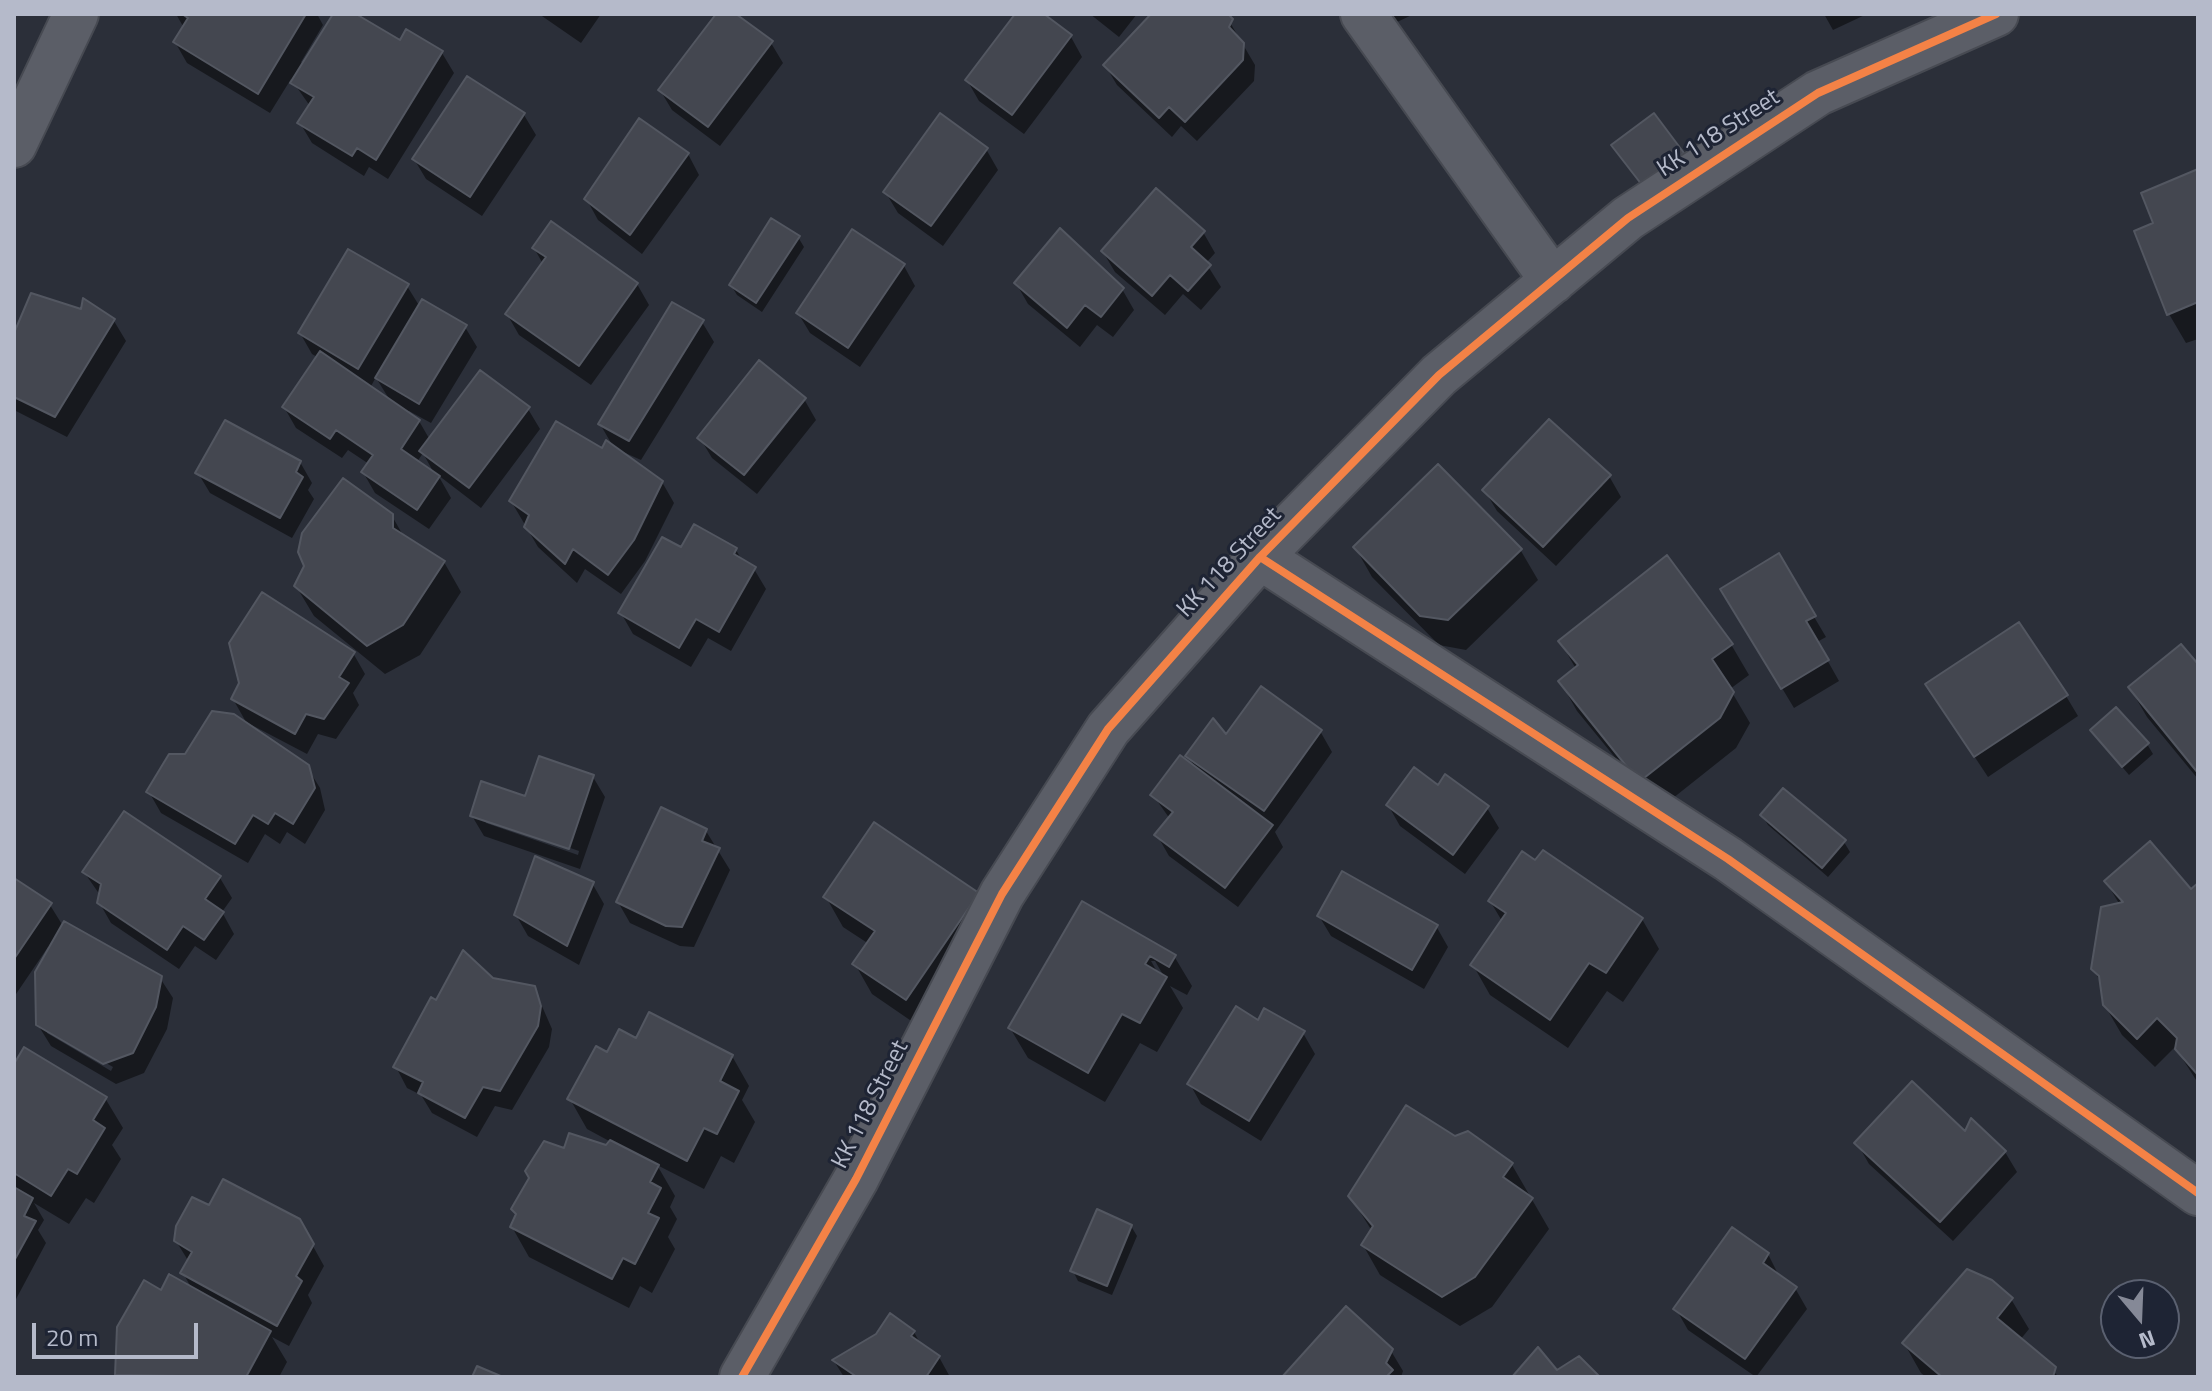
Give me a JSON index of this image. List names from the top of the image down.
{
  "streets": {
    "street": ["KK 118 Street"]
  },
  "scale_bar": "20 m",
  "north": "bottom"
}
